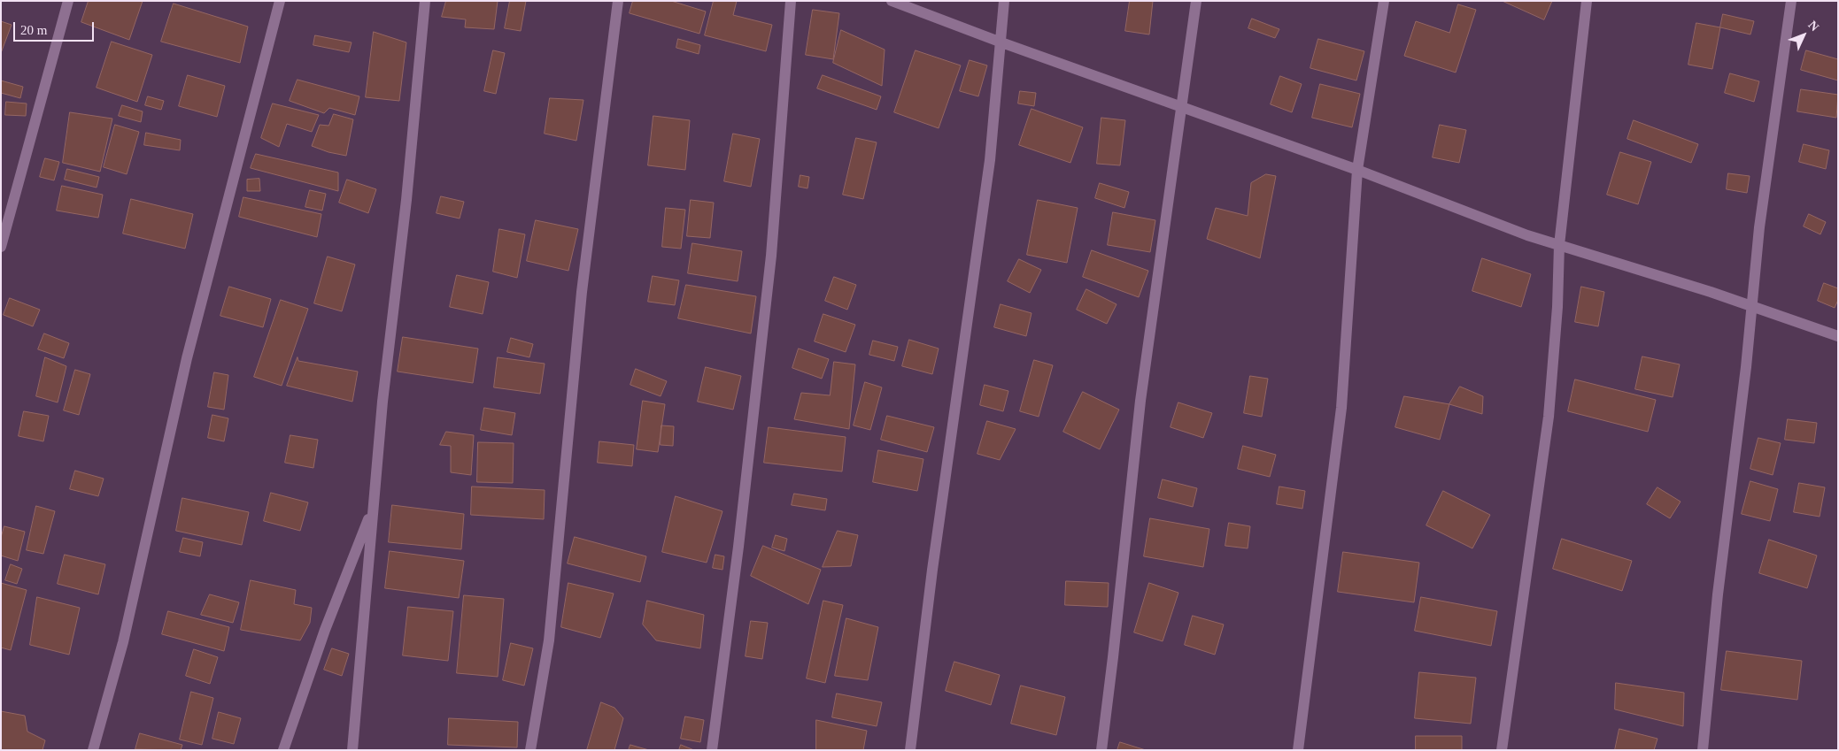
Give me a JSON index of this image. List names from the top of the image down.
{
  "scale_bar": "20 m",
  "north": "top right"
}
